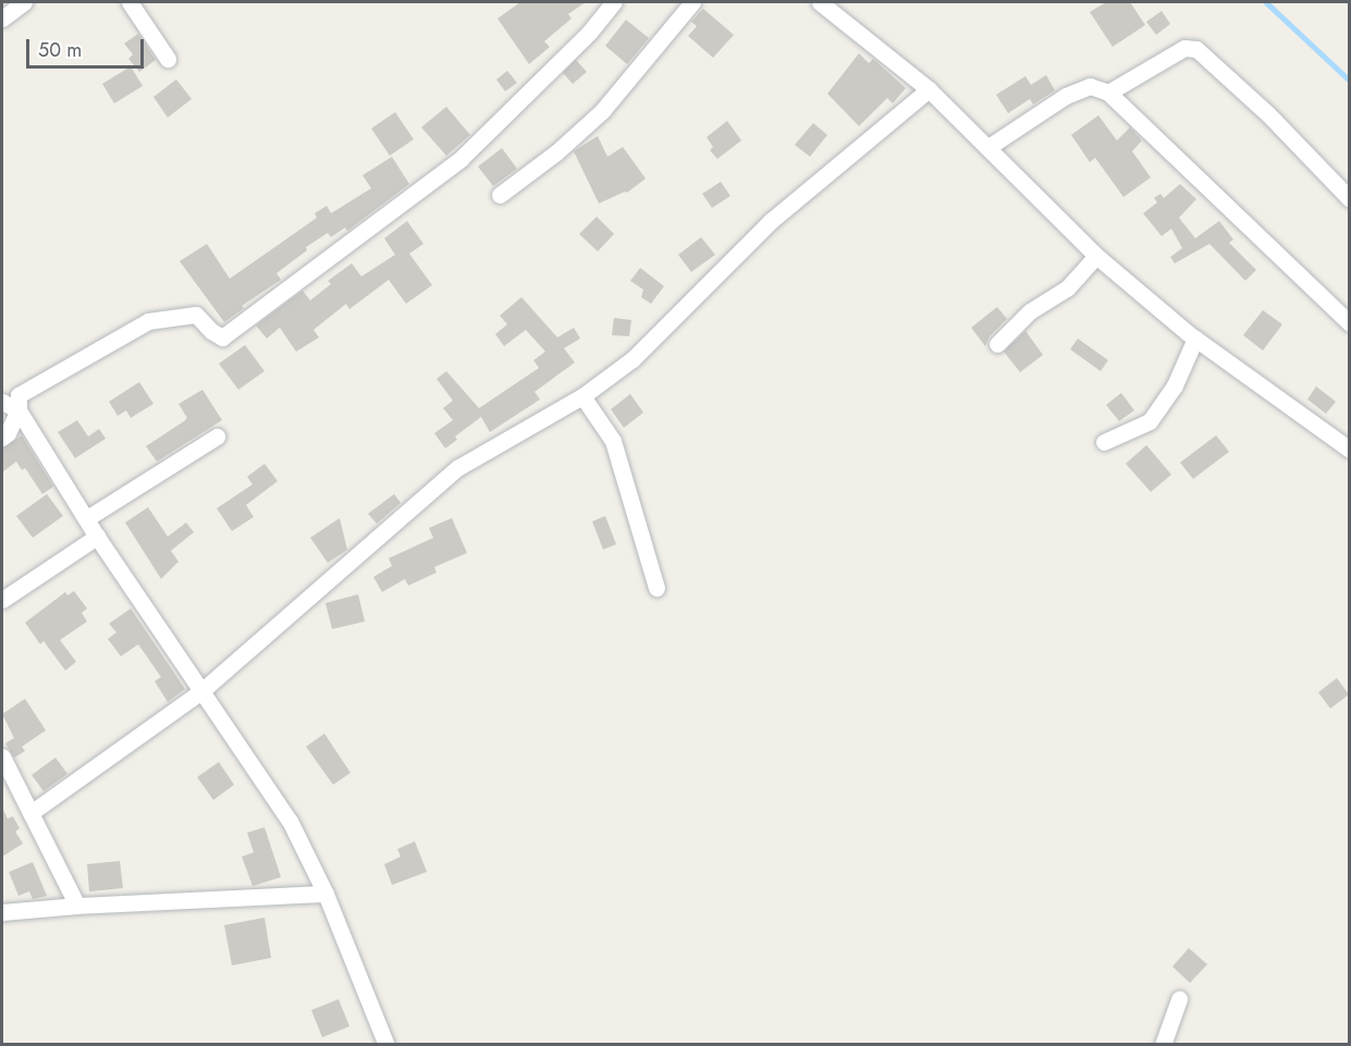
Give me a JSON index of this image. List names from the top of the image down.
{
  "scale_bar": "50 m"
}
